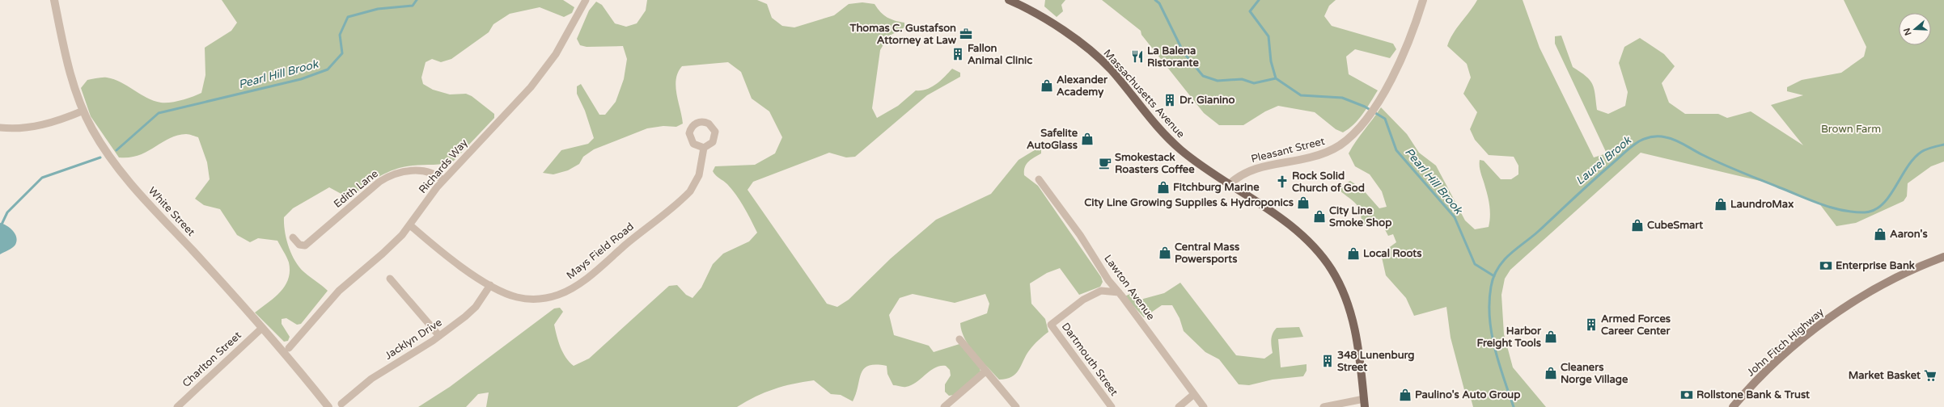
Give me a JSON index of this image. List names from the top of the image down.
{
  "streets": {
    "main road": ["Massachusetts Avenue", "John Fitch Highway"],
    "street": [
      "Pleasant Street",
      "Richards Way",
      "Edith Lane",
      "White Street",
      "Mays Field Road",
      "Lawton Avenue",
      "Jacklyn Drive",
      "Charlton Street",
      "Dartmouth Street"
    ]
  },
  "crossings": [
    ["Massachusetts Avenue", "Pleasant Street"],
    ["Richards Way", "Edith Lane"],
    ["Richards Way", "Mays Field Road"],
    ["White Street", "Charlton Street"],
    ["Mays Field Road", "Jacklyn Drive"],
    ["Lawton Avenue", "Dartmouth Street"]
  ],
  "water": ["Pearl Hill Brook", "Laurel Brook"],
  "parks": ["Brown Farm"],
  "places": {
    "office": ["Thomas C. Gustafson Attorney at Law"],
    "building": [
      "Fallon Animal Clinic",
      "Dr. Gianino",
      "Armed Forces Career Center",
      "348 Lunenburg Street"
    ],
    "restaurant": ["La Balena Ristorante"],
    "shop": [
      "Alexander Academy",
      "Safelite AutoGlass",
      "Fitchburg Marine",
      "City Line Growing Suppiles & Hydroponics",
      "LaundroMax",
      "City Line Smoke Shop",
      "CubeSmart",
      "Aaron's",
      "Central Mass Powersports",
      "Local Roots",
      "Harbor Freight Tools",
      "Cleaners Norge Village",
      "Paulino's Auto Group"
    ],
    "cafe": ["Smokestack Roasters Coffee"],
    "church": ["Rock Solid Church of God"],
    "bank": ["Enterprise Bank", "Rollstone Bank & Trust"],
    "supermarket": ["Market Basket"]
  },
  "north": "left"
}
